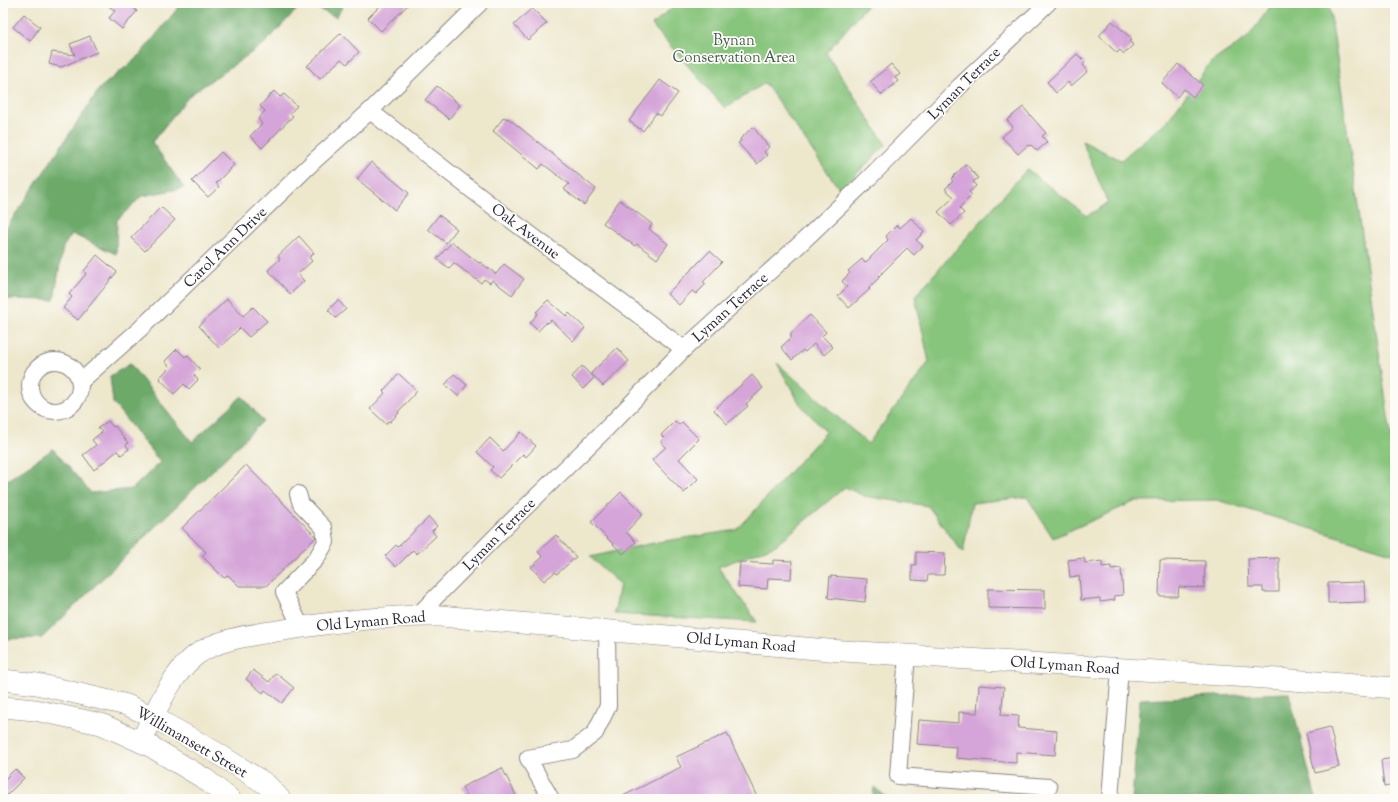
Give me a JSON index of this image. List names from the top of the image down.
{
  "streets": {
    "main road": ["Old Lyman Road", "Willimansett Street"],
    "street": ["Lyman Terrace", "Oak Avenue", "Carol Ann Drive"]
  },
  "crossings": [
    ["Lyman Terrace", "Oak Avenue"],
    ["Lyman Terrace", "Old Lyman Road"],
    ["Oak Avenue", "Carol Ann Drive"],
    ["Old Lyman Road", "Willimansett Street"]
  ],
  "parks": ["Bynan Conservation Area"]
}
